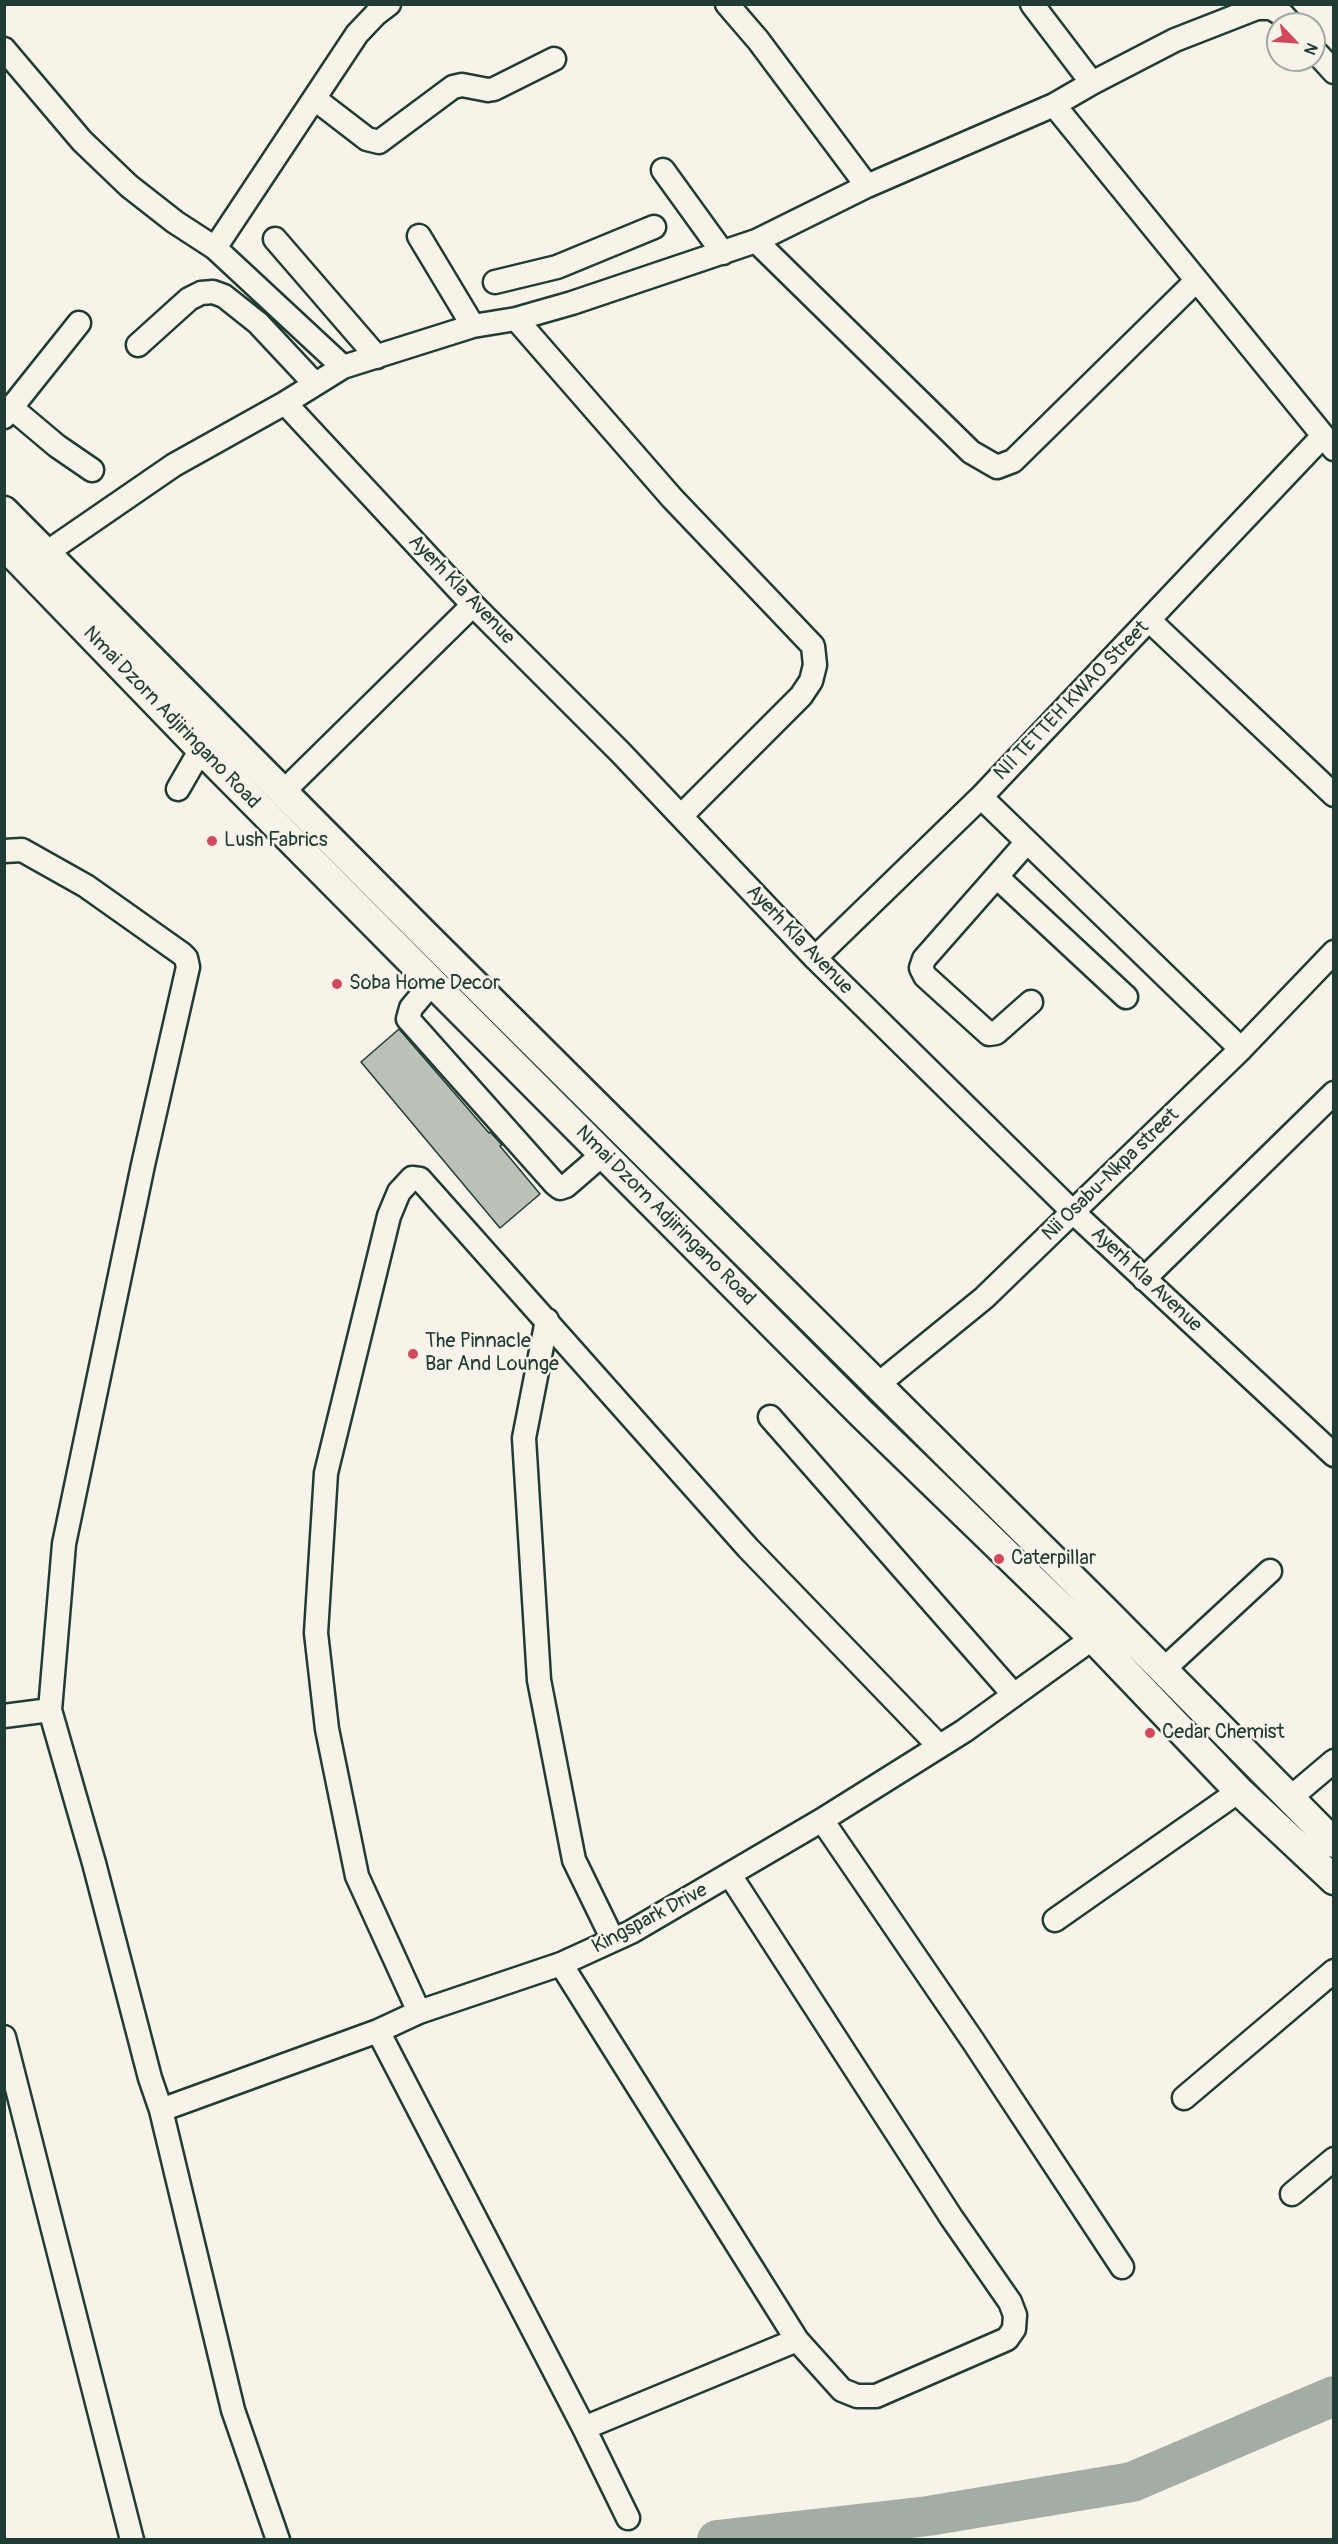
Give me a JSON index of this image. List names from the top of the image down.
{
  "streets": {
    "main road": ["Nmai Dzorn Adjiringano Road"],
    "street": [
      "Ayerh Kla Avenue",
      "NII TETTEH KWAO Street",
      "Nii Osabu-Nkpa street",
      "Kingspark Drive"
    ]
  },
  "crossings": [
    ["Ayerh Kla Avenue", "NII TETTEH KWAO Street"],
    ["Ayerh Kla Avenue", "Nii Osabu-Nkpa street"],
    ["Nmai Dzorn Adjiringano Road", "Nii Osabu-Nkpa street"],
    ["Nmai Dzorn Adjiringano Road", "Kingspark Drive"]
  ],
  "places": [
    "Lush Fabrics",
    "Soba Home Decor",
    "The Pinnacle Bar And Lounge",
    "Caterpillar",
    "Cedar Chemist"
  ],
  "north": "bottom right"
}
